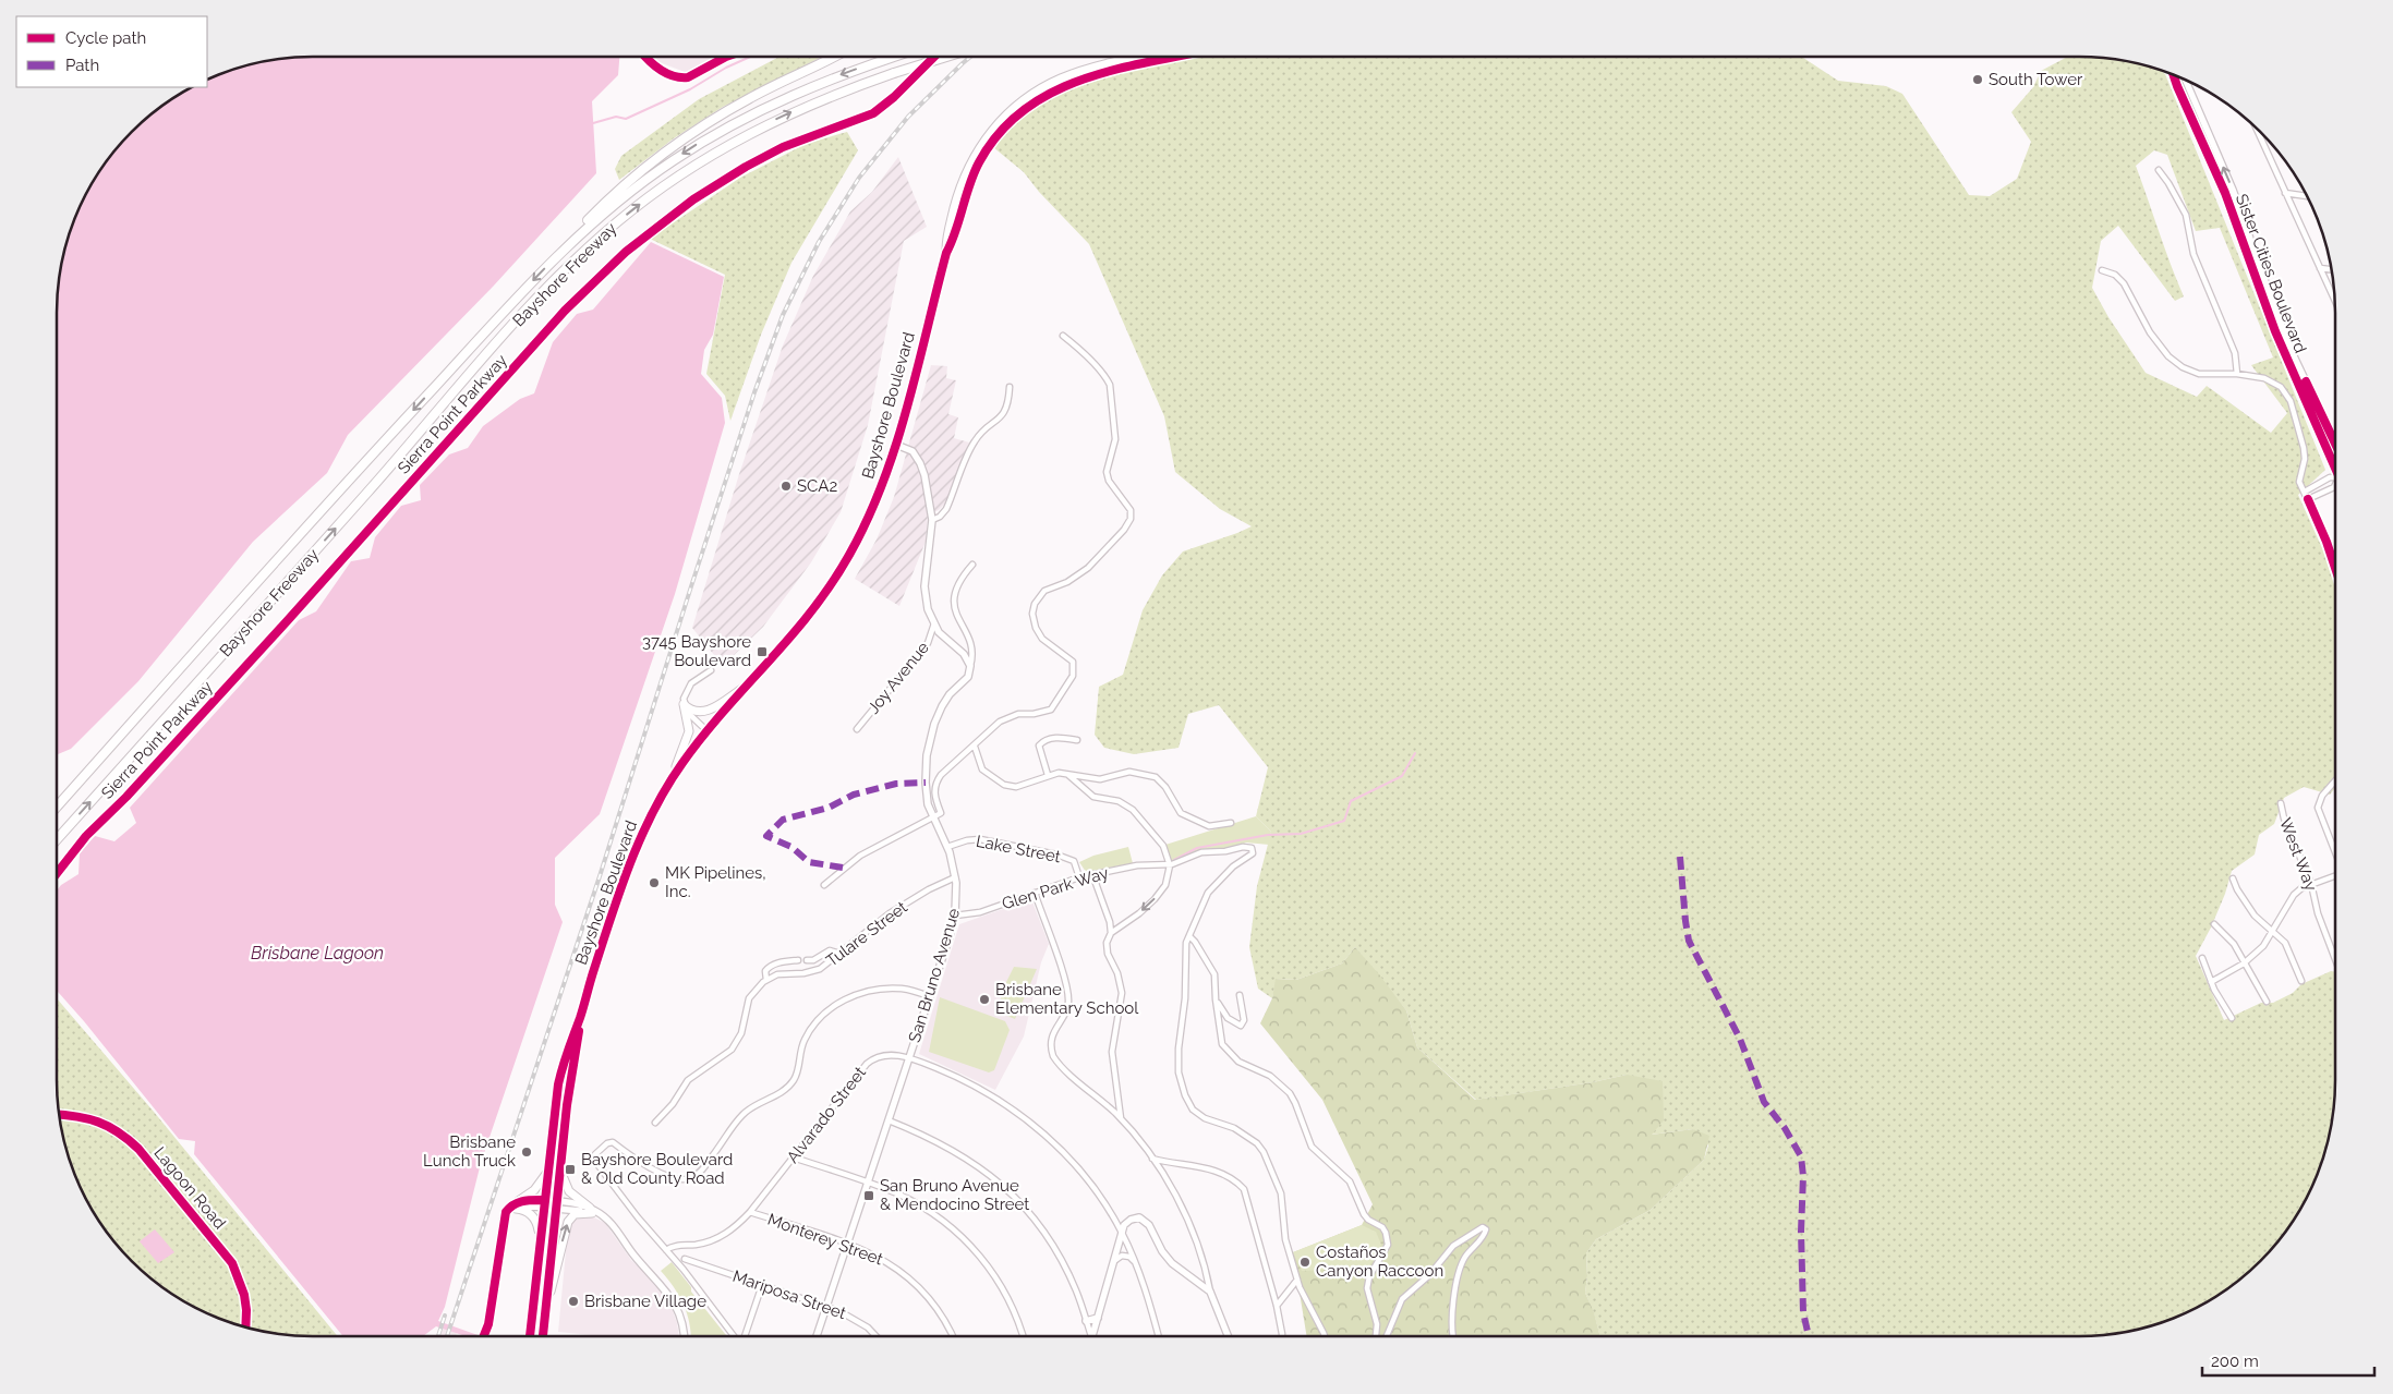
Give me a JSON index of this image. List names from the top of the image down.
{
  "streets": {
    "highway": ["Bayshore Freeway"],
    "main road": ["Bayshore Boulevard"],
    "street": [
      "Sister Cities Boulevard",
      "Sierra Point Parkway",
      "Joy Avenue",
      "Lake Street",
      "West Way",
      "Glen Park Way",
      "Tulare Street",
      "San Bruno Avenue",
      "Alvarado Street",
      "Lagoon Road",
      "Monterey Street",
      "Mariposa Street"
    ]
  },
  "crossings": [
    ["Lake Street", "Glen Park Way"],
    ["Lake Street", "San Bruno Avenue"],
    ["Glen Park Way", "San Bruno Avenue"],
    ["Tulare Street", "San Bruno Avenue"],
    ["San Bruno Avenue", "Alvarado Street"],
    ["San Bruno Avenue", "Monterey Street"],
    ["San Bruno Avenue", "Mariposa Street"],
    ["Alvarado Street", "Monterey Street"]
  ],
  "water": ["Brisbane Lagoon"],
  "places": {
    "other": [
      "South Tower",
      "SCA2",
      "MK Pipelines, Inc.",
      "Brisbane Elementary School",
      "Brisbane Lunch Truck",
      "Costaños Canyon Raccoon",
      "Brisbane Village"
    ],
    "transit": ["3745 Bayshore Boulevard", "Bayshore Boulevard & Old County Road", "San Bruno Avenue & Mendocino Street"]
  },
  "legend": ["Cycle path", "Path"],
  "scale_bar": "200 m"
}
